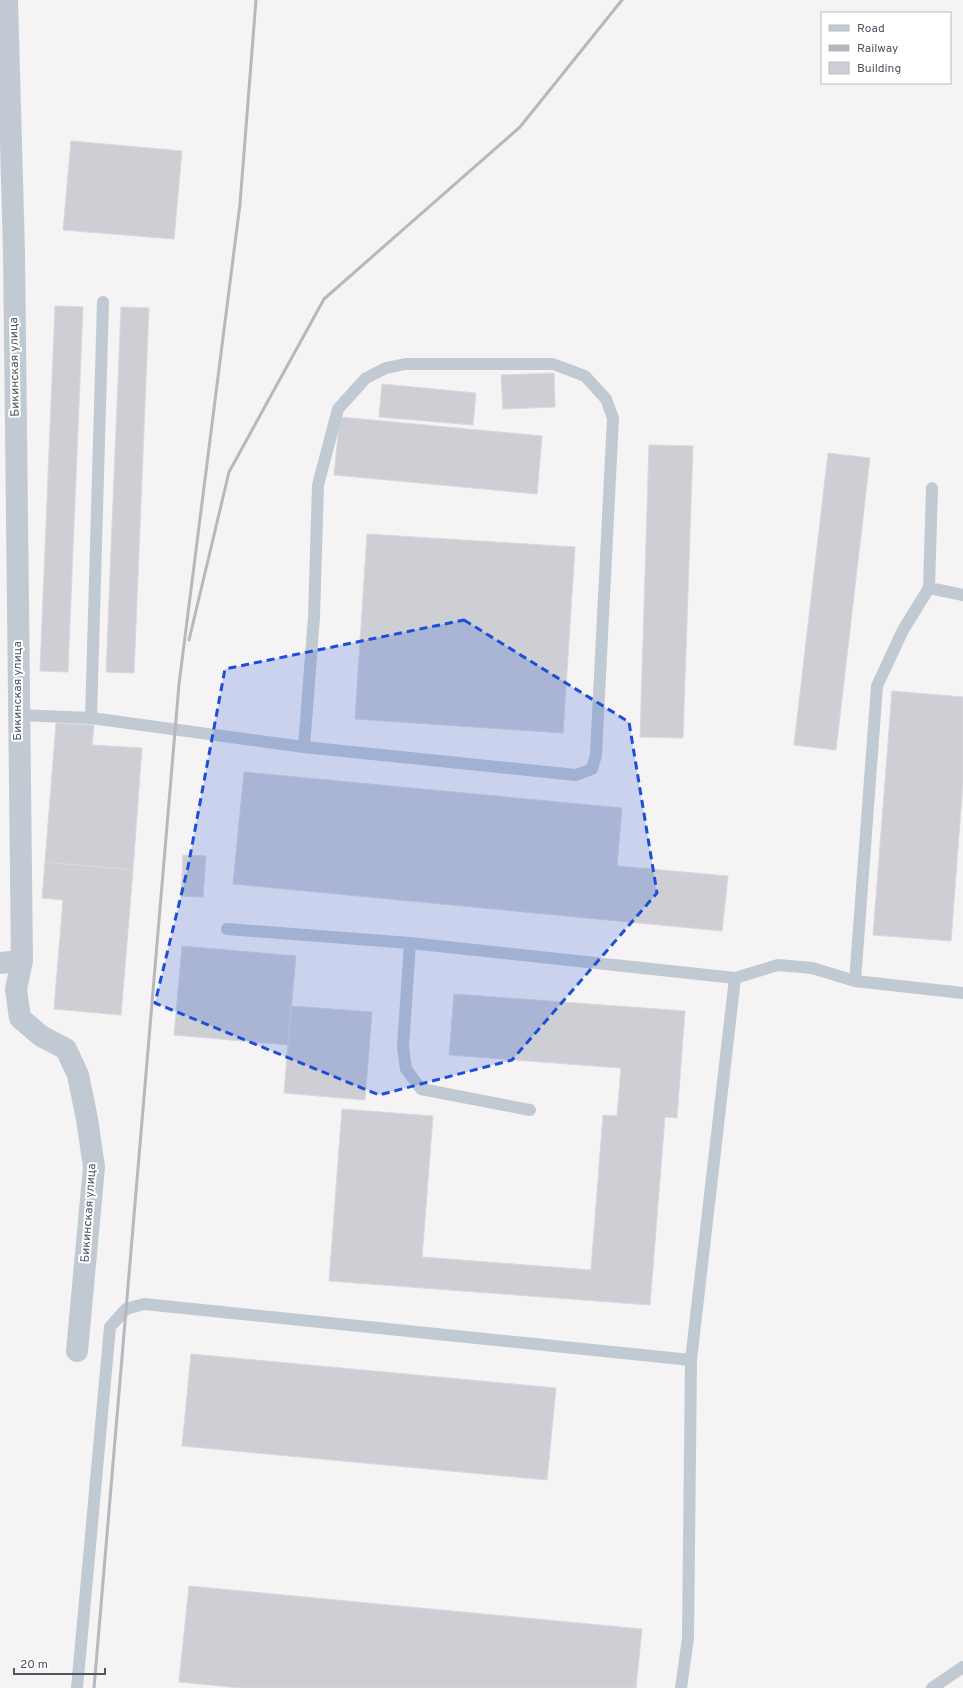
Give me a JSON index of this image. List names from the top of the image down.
{
  "streets": {
    "street": ["Бикинская улица"]
  },
  "legend": ["Road", "Railway", "Building"],
  "scale_bar": "20 m"
}
